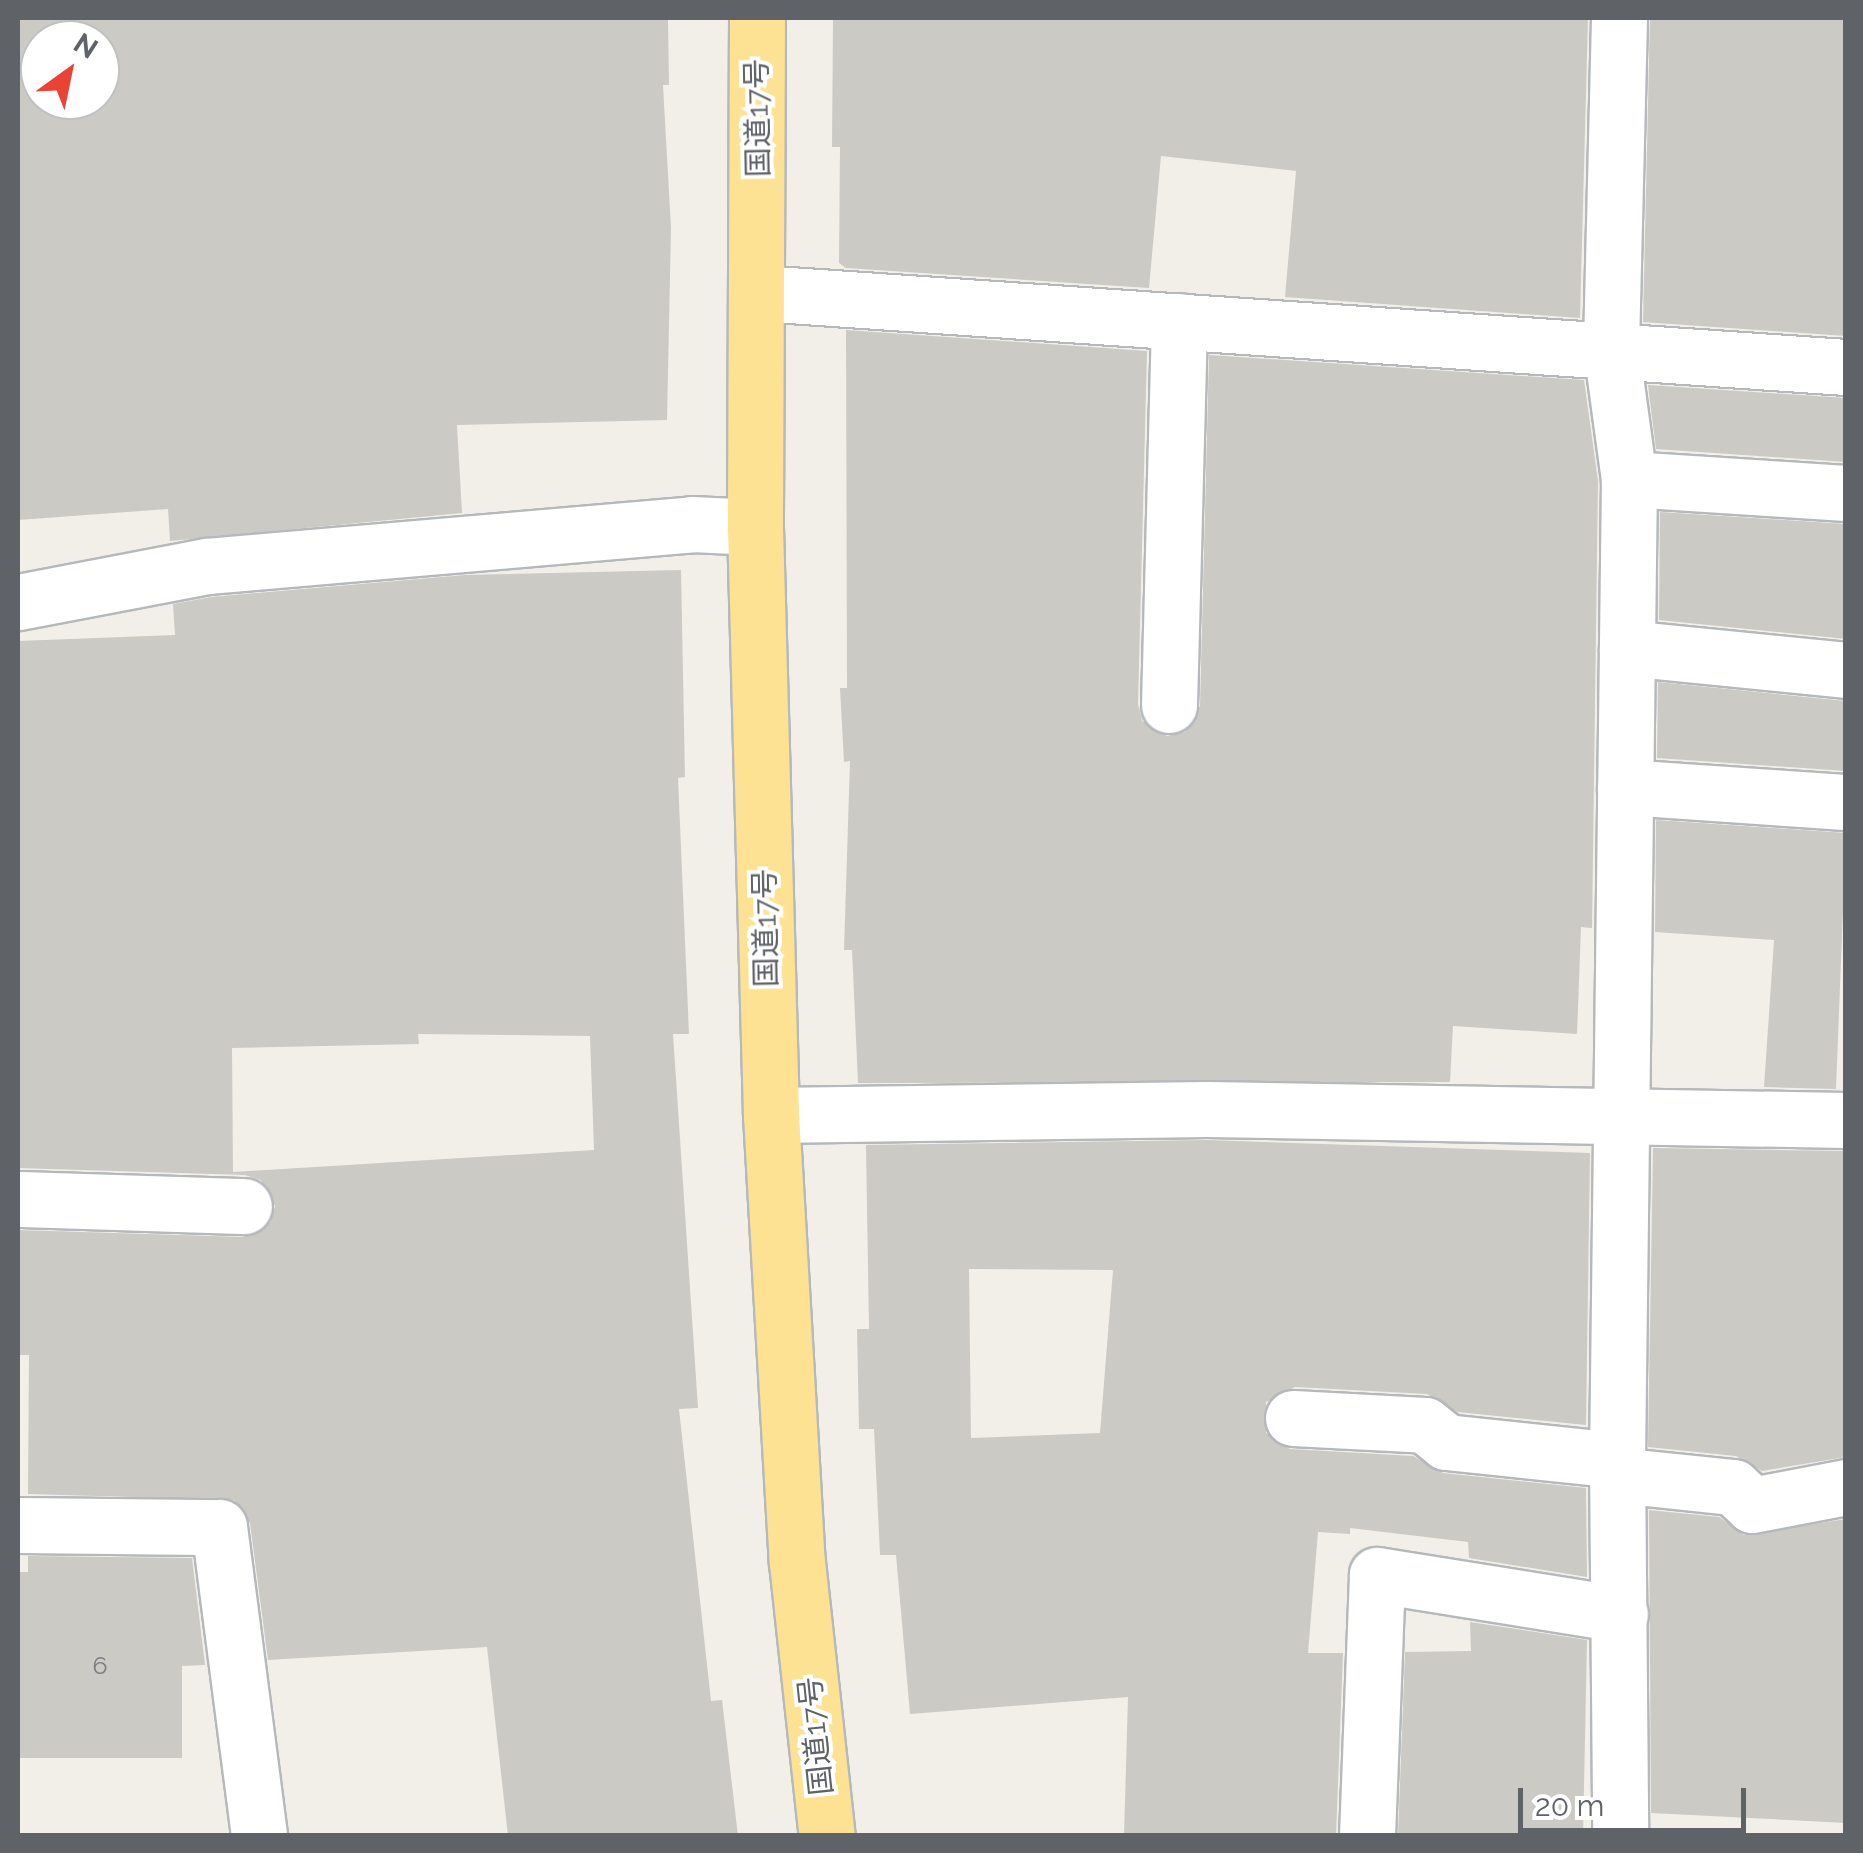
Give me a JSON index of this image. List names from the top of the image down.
{
  "streets": {
    "highway": ["国道17号"]
  },
  "house_numbers": ["6"],
  "scale_bar": "20 m",
  "north": "top right"
}
